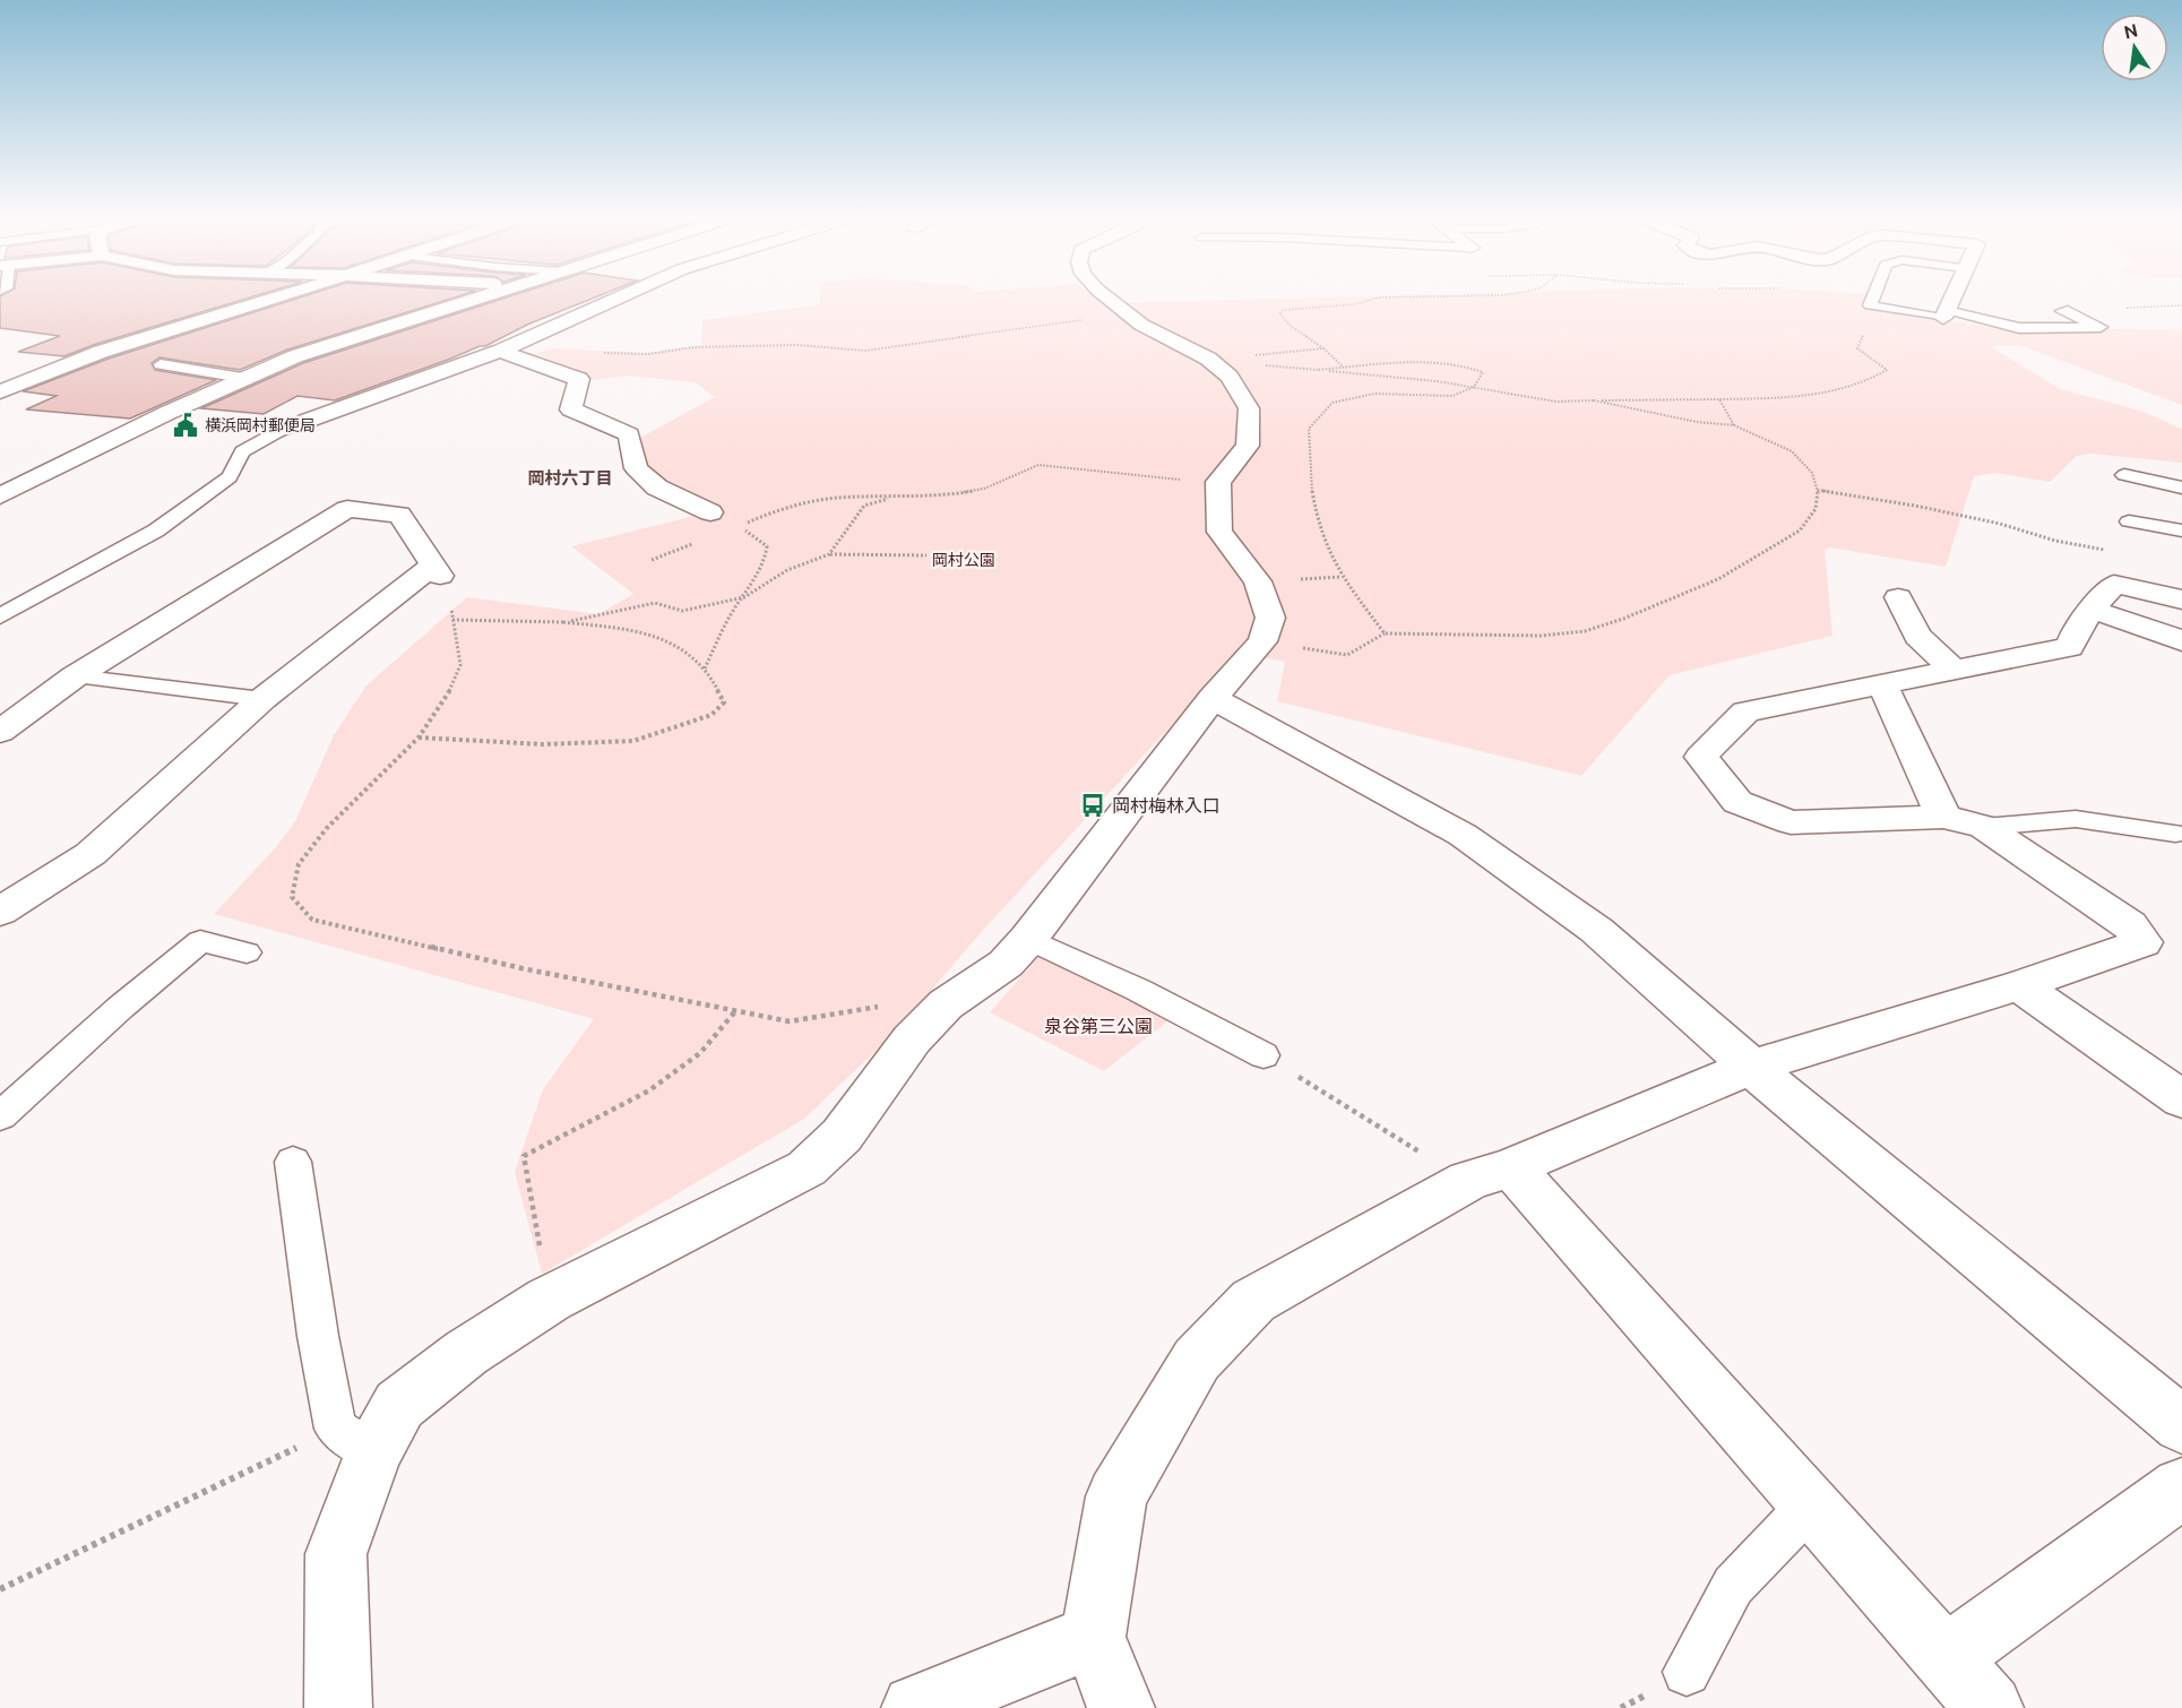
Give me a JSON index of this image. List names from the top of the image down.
{
  "districts": ["岡村六丁目"],
  "parks": ["岡村公園", "泉谷第三公園"],
  "places": {
    "public building": ["横浜岡村郵便局"],
    "bus stop": ["岡村梅林入口"]
  },
  "north": "top"
}
